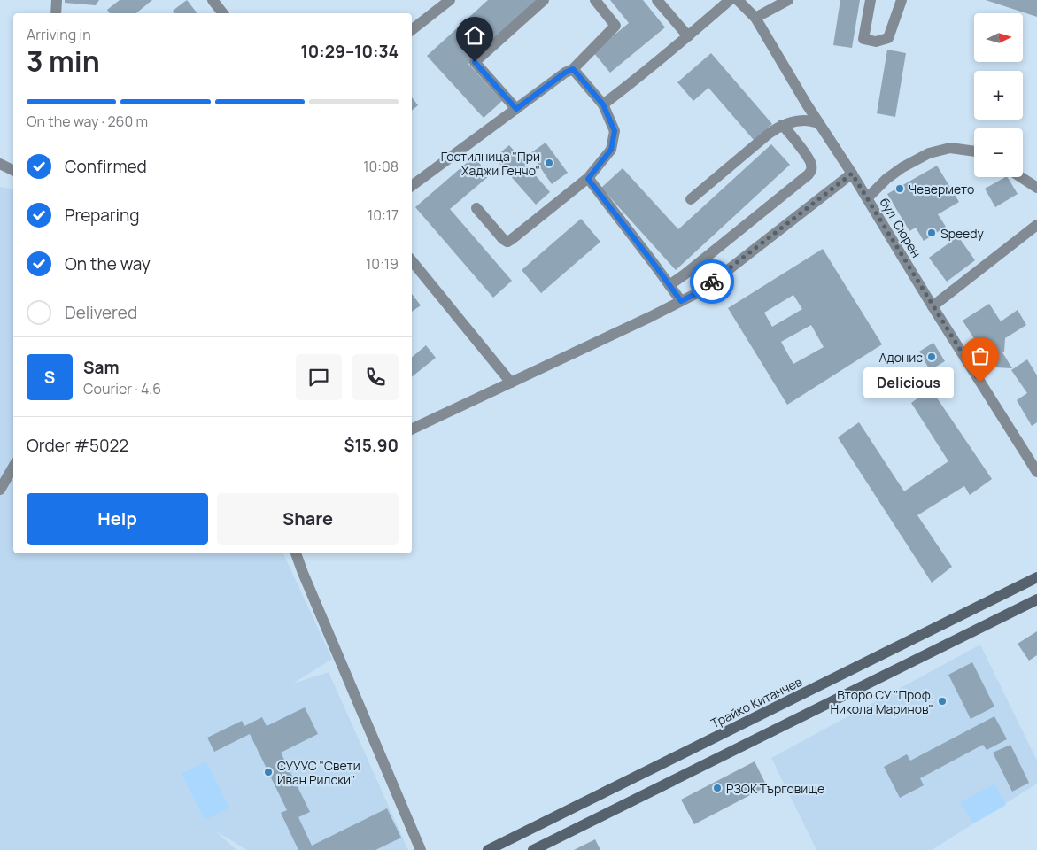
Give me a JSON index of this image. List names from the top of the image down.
{
  "streets": {
    "street": ["бул. Сюрен", "Трайко Китанчев"]
  },
  "places": [
    "Гостилница \"При Хаджи Генчо\"",
    "Чевермето",
    "Speedy",
    "Адонис",
    "Delicious",
    "Второ СУ \"Проф. Никола Маринов\"",
    "СУУУС \"Свети Иван Рилски\"",
    "РЗОК Търговище"
  ],
  "north": "right",
  "page": {
    "map_buttons": ["+", "−"],
    "heading": ["3 min", "Arriving in", "10:29–10:34"],
    "panel": [
      "Sam",
      "Courier · 4.6",
      "Order #5022",
      "$15.90"
    ],
    "bar": "On the way · 260 m",
    "list": [
      ["Confirmed", "10:08"],
      ["Preparing", "10:17"],
      ["On the way", "10:19"],
      "Delivered"
    ],
    "round": "S",
    "bubble": "Delicious",
    "buttons": ["Help", "Share"]
  }
}
